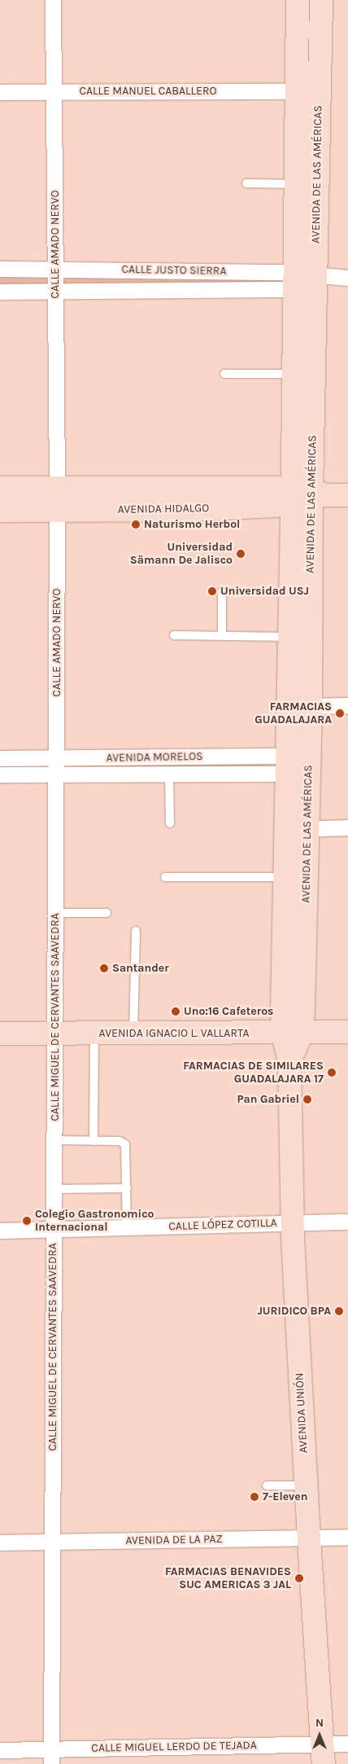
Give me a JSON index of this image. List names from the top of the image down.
{
  "streets": {
    "main road": [
      "AVENIDA DE LAS AMÉRICAS",
      "AVENIDA HIDALGO",
      "AVENIDA IGNACIO L. VALLARTA",
      "AVENIDA UNIÓN"
    ],
    "street": [
      "CALLE MANUEL CABALLERO",
      "CALLE AMADO NERVO",
      "CALLE JUSTO SIERRA",
      "AVENIDA MORELOS",
      "CALLE MIGUEL DE CERVANTES SAAVEDRA",
      "CALLE LÓPEZ COTILLA",
      "AVENIDA DE LA PAZ",
      "CALLE MIGUEL LERDO DE TEJADA"
    ]
  },
  "crossings": [
    ["CALLE MANUEL CABALLERO", "AVENIDA DE LAS AMÉRICAS"],
    ["CALLE MANUEL CABALLERO", "CALLE AMADO NERVO"],
    ["AVENIDA DE LAS AMÉRICAS", "CALLE JUSTO SIERRA"],
    ["AVENIDA DE LAS AMÉRICAS", "AVENIDA HIDALGO"],
    ["AVENIDA DE LAS AMÉRICAS", "AVENIDA MORELOS"],
    ["AVENIDA DE LAS AMÉRICAS", "AVENIDA IGNACIO L. VALLARTA"],
    ["AVENIDA DE LAS AMÉRICAS", "AVENIDA UNIÓN"],
    ["CALLE AMADO NERVO", "CALLE JUSTO SIERRA"],
    ["CALLE AMADO NERVO", "AVENIDA HIDALGO"],
    ["CALLE AMADO NERVO", "AVENIDA MORELOS"],
    ["CALLE AMADO NERVO", "CALLE MIGUEL DE CERVANTES SAAVEDRA"],
    ["AVENIDA MORELOS", "CALLE MIGUEL DE CERVANTES SAAVEDRA"],
    ["CALLE MIGUEL DE CERVANTES SAAVEDRA", "AVENIDA IGNACIO L. VALLARTA"],
    ["CALLE MIGUEL DE CERVANTES SAAVEDRA", "CALLE LÓPEZ COTILLA"],
    ["CALLE MIGUEL DE CERVANTES SAAVEDRA", "AVENIDA DE LA PAZ"],
    ["CALLE MIGUEL DE CERVANTES SAAVEDRA", "CALLE MIGUEL LERDO DE TEJADA"],
    ["AVENIDA IGNACIO L. VALLARTA", "AVENIDA UNIÓN"],
    ["CALLE LÓPEZ COTILLA", "AVENIDA UNIÓN"],
    ["AVENIDA UNIÓN", "AVENIDA DE LA PAZ"],
    ["AVENIDA UNIÓN", "CALLE MIGUEL LERDO DE TEJADA"]
  ],
  "places": [
    "Naturismo Herbol",
    "Universidad Sämann De Jalisco",
    "Universidad USJ",
    "FARMACIAS GUADALAJARA",
    "Santander",
    "Uno:16 Cafeteros",
    "FARMACIAS DE SIMILARES GUADALAJARA 17",
    "Pan Gabriel",
    "Colegio Gastronomico Internacional",
    "JURIDICO BPA",
    "7-Eleven",
    "FARMACIAS BENAVIDES SUC AMERICAS 3 JAL"
  ],
  "north": "top"
}
